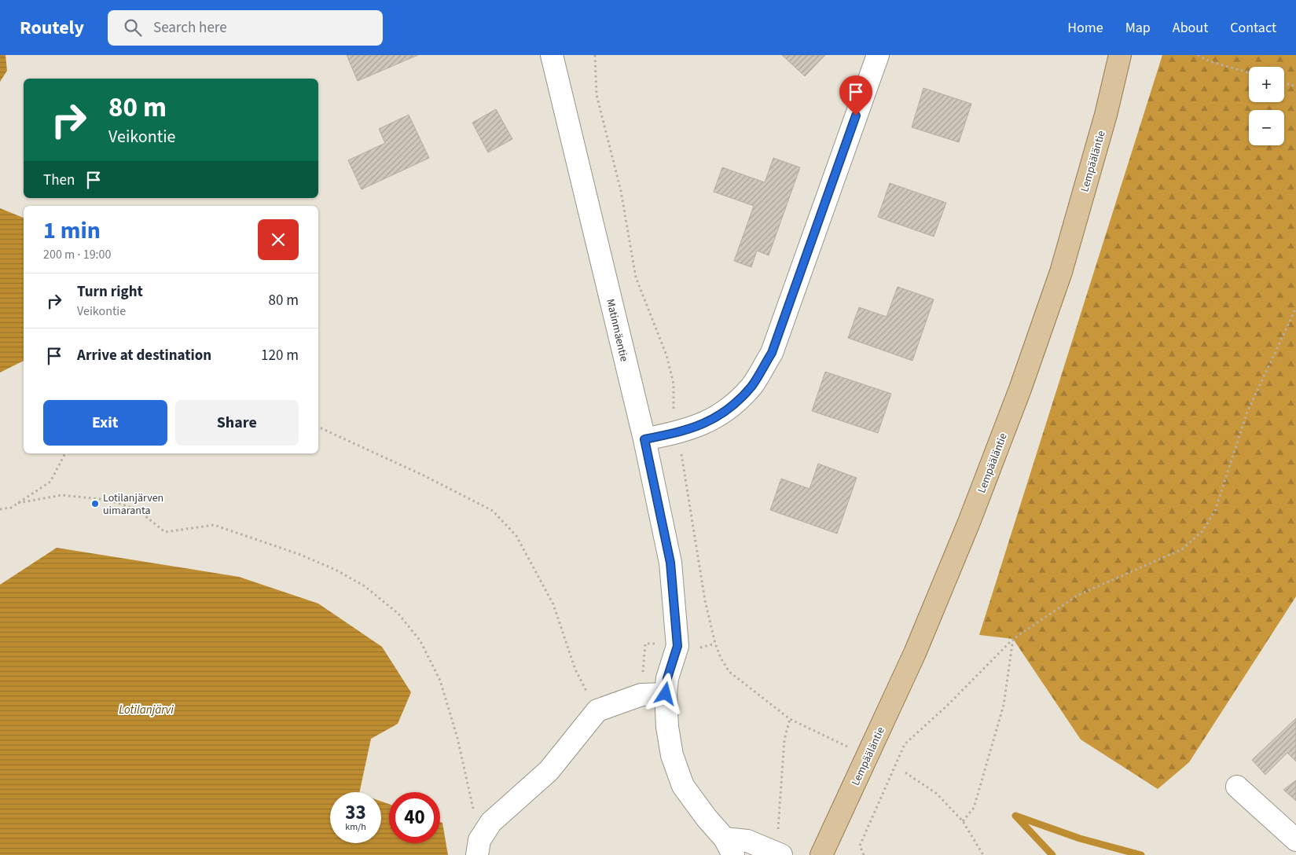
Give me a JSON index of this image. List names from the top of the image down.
{
  "streets": {
    "main road": ["Lempääläntie"],
    "street": ["Matinmäentie"]
  },
  "water": ["Lotilanjärvi"],
  "places": ["Lotilanjärven uimaranta"],
  "page": {
    "header": "Routely",
    "search": "Search here",
    "nav": [
      "Home",
      "Map",
      "About",
      "Contact"
    ],
    "map_buttons": ["+", "−"],
    "turn": ["80 m", "Veikontie"],
    "then": "Then",
    "heading": ["1 min", "200 m · 19:00"],
    "list": [
      {
        "name": "Turn right",
        "note": "Veikontie",
        "value": "80 m"
      },
      {
        "name": "Arrive at destination",
        "value": "120 m"
      }
    ],
    "buttons": ["Exit", "Share"],
    "speed": "33 km/h",
    "limit": "40"
  }
}
